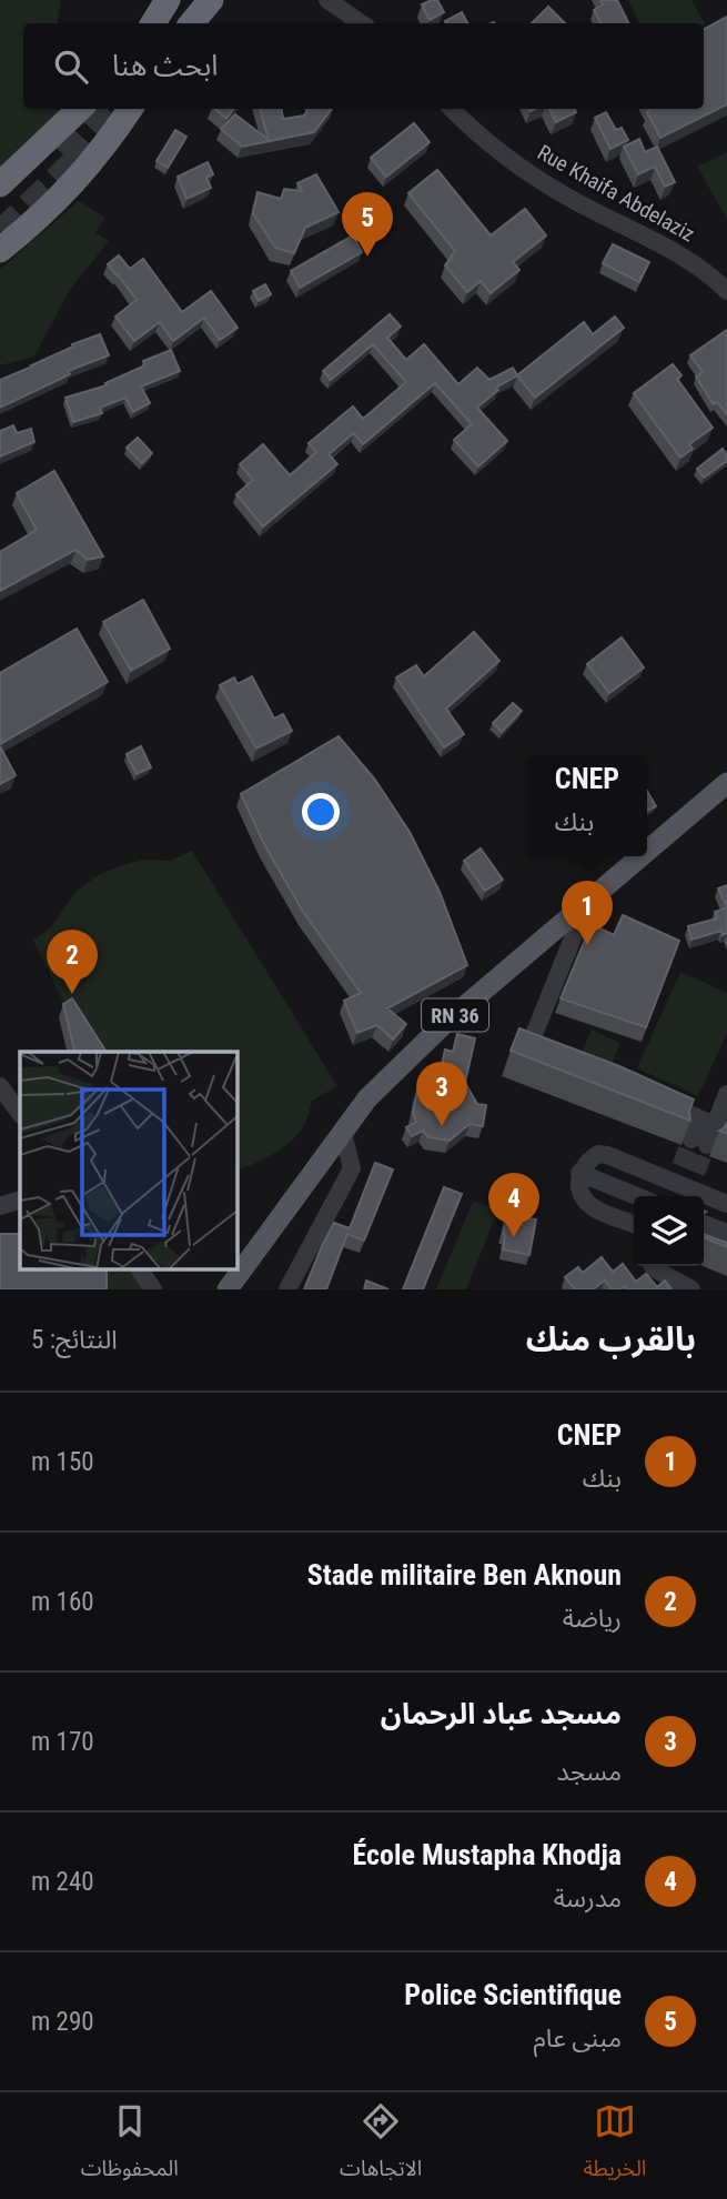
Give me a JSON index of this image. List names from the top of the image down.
{
  "streets": {
    "main road": ["RN 36"],
    "street": ["Rue Khaifa Abdelaziz"]
  },
  "page": {
    "search": "ابحث هنا",
    "pins": [
      "5",
      "1",
      "2",
      "3",
      "4"
    ],
    "popup": ["CNEP", "بنك"],
    "heading": ["بالقرب منك", "النتائج: 5"],
    "list": [
      {
        "mark": "1",
        "name": "CNEP",
        "note": "بنك",
        "value": "150 m"
      },
      {
        "mark": "2",
        "name": "Stade militaire Ben Aknoun",
        "note": "رياضة",
        "value": "160 m"
      },
      {
        "mark": "3",
        "name": "مسجد عباد الرحمان",
        "note": "مسجد",
        "value": "170 m"
      },
      {
        "mark": "4",
        "name": "École Mustapha Khodja",
        "note": "مدرسة",
        "value": "240 m"
      },
      {
        "mark": "5",
        "name": "Police Scientifique",
        "note": "مبنى عام",
        "value": "290 m"
      }
    ],
    "nav": ["الخريطة", "الاتجاهات", "المحفوظات"]
  }
}
